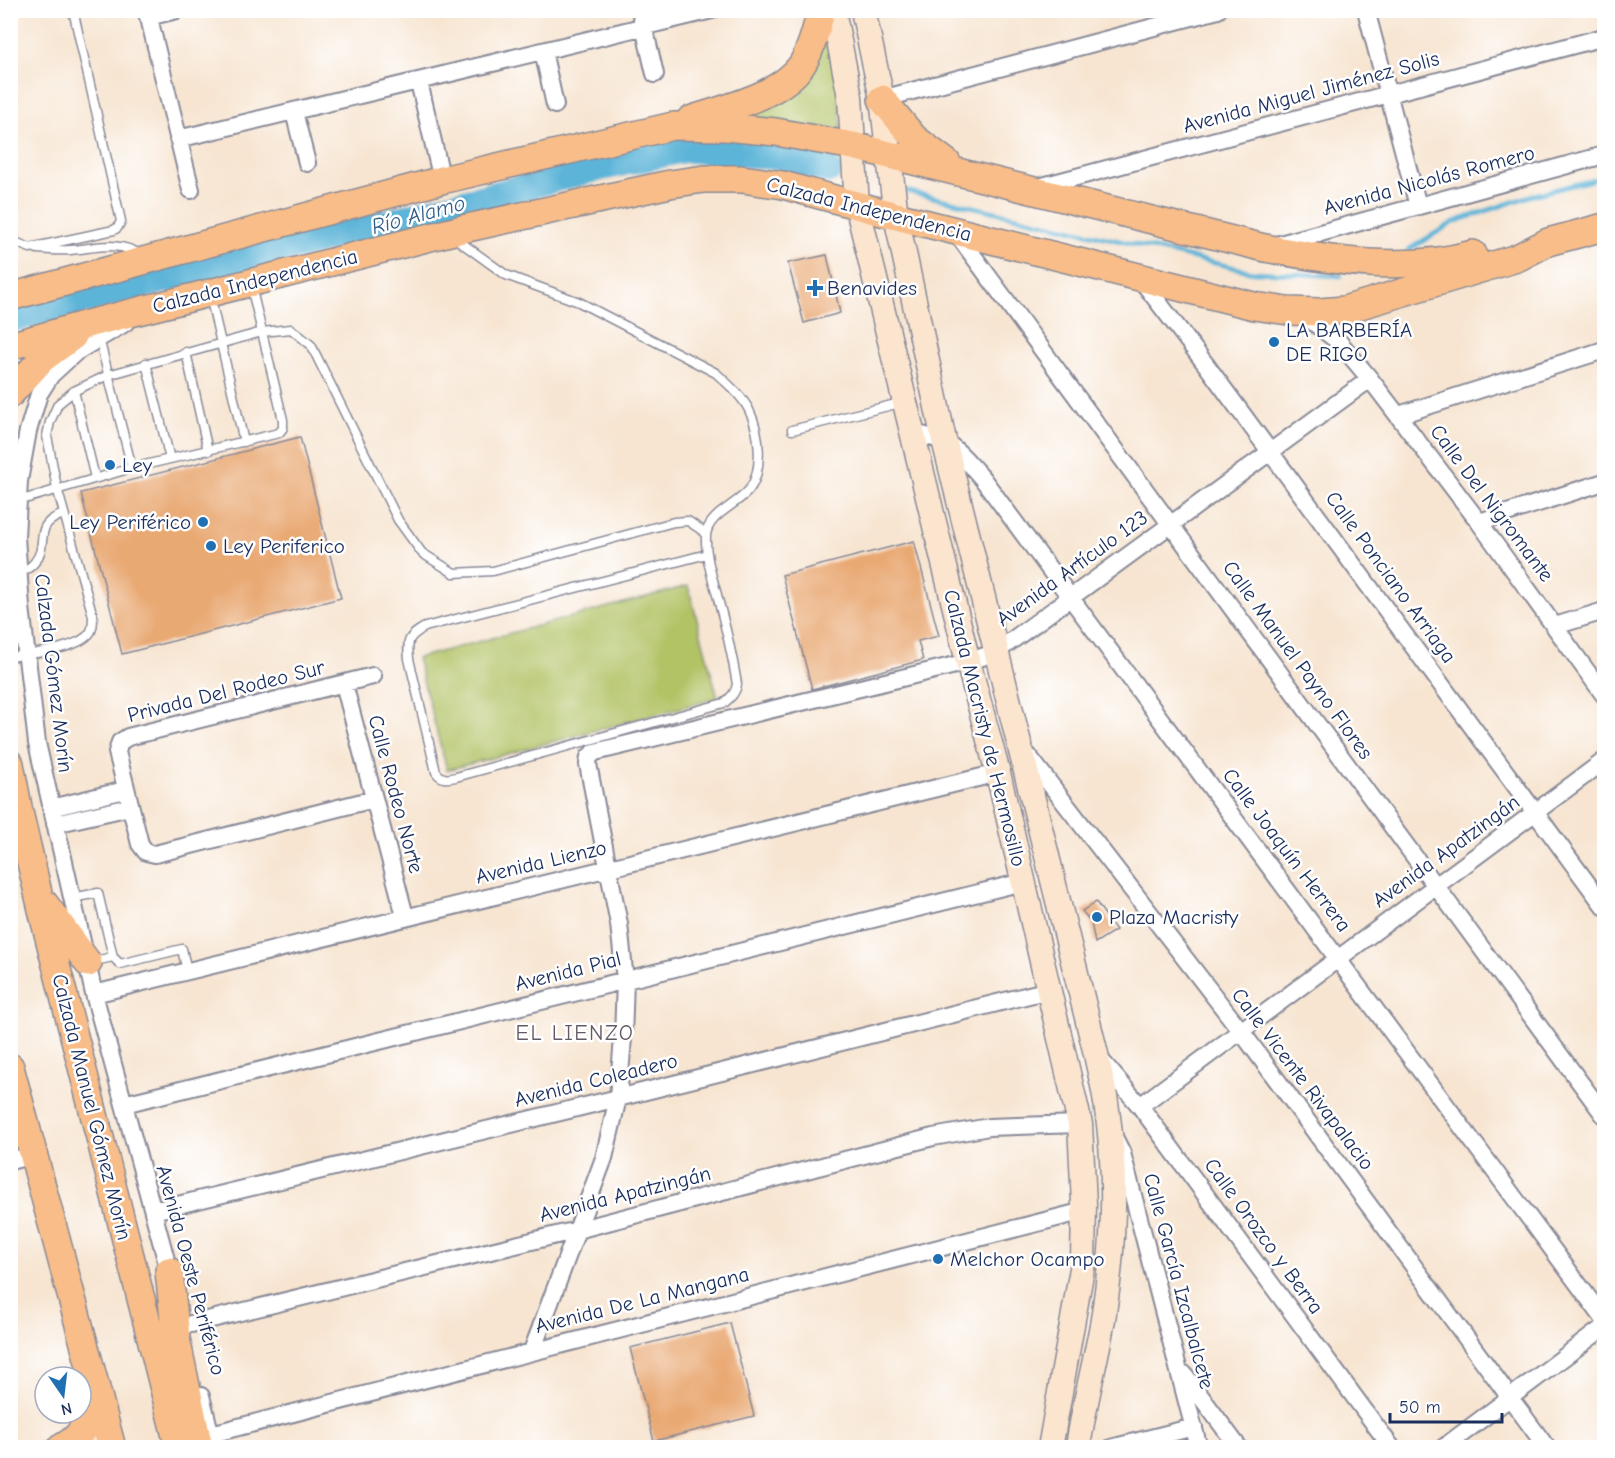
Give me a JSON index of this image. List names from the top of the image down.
{
  "streets": {
    "main road": ["Calzada Independencia", "Calzada Macristy de Hermosillo", "Calzada Manuel Gómez Morín"],
    "street": [
      "Avenida Miguel Jiménez Solis",
      "Avenida Nicolás Romero",
      "Calle Del Nigromante",
      "Avenida Artículo 123",
      "Calle Ponciano Arriaga",
      "Calle Manuel Payno Flores",
      "Calzada Gómez Morín",
      "Privada Del Rodeo Sur",
      "Calle Rodeo Norte",
      "Calle Joaquín Herrera",
      "Avenida Apatzingán",
      "Avenida Lienzo",
      "Avenida Pial",
      "Calle Vicente Rivapalacio",
      "Avenida Coleadero",
      "Calle Orozco y Berra",
      "Avenida Oeste Periférico",
      "Calle García Izcalbalcete",
      "Avenida De La Mangana"
    ]
  },
  "crossings": [
    ["Avenida Miguel Jiménez Solis", "Calzada Independencia"],
    ["Avenida Nicolás Romero", "Calzada Independencia"],
    ["Calzada Independencia", "Calle Del Nigromante"],
    ["Calzada Independencia", "Calle Ponciano Arriaga"],
    ["Calzada Independencia", "Calle Manuel Payno Flores"],
    ["Calzada Independencia", "Calzada Gómez Morín"],
    ["Calzada Independencia", "Calzada Macristy de Hermosillo"],
    ["Calle Del Nigromante", "Avenida Artículo 123"],
    ["Avenida Artículo 123", "Calle Ponciano Arriaga"],
    ["Avenida Artículo 123", "Calle Manuel Payno Flores"],
    ["Avenida Artículo 123", "Calzada Macristy de Hermosillo"],
    ["Avenida Artículo 123", "Calle Joaquín Herrera"],
    ["Calle Ponciano Arriaga", "Avenida Apatzingán"],
    ["Calle Manuel Payno Flores", "Avenida Apatzingán"],
    ["Calzada Gómez Morín", "Avenida Lienzo"],
    ["Calzada Gómez Morín", "Avenida Pial"],
    ["Calzada Gómez Morín", "Avenida Oeste Periférico"],
    ["Privada Del Rodeo Sur", "Calle Rodeo Norte"],
    ["Calzada Macristy de Hermosillo", "Calle Joaquín Herrera"],
    ["Calzada Macristy de Hermosillo", "Avenida Apatzingán"],
    ["Calzada Macristy de Hermosillo", "Avenida Lienzo"],
    ["Calzada Macristy de Hermosillo", "Avenida Pial"],
    ["Calzada Macristy de Hermosillo", "Calle Vicente Rivapalacio"],
    ["Calzada Macristy de Hermosillo", "Avenida Coleadero"],
    ["Calzada Macristy de Hermosillo", "Calle Orozco y Berra"],
    ["Calzada Macristy de Hermosillo", "Calle García Izcalbalcete"],
    ["Calzada Macristy de Hermosillo", "Avenida De La Mangana"],
    ["Calle Rodeo Norte", "Avenida Lienzo"],
    ["Calle Joaquín Herrera", "Avenida Apatzingán"],
    ["Avenida Apatzingán", "Calle Vicente Rivapalacio"],
    ["Avenida Apatzingán", "Calle Orozco y Berra"],
    ["Avenida Apatzingán", "Avenida Oeste Periférico"],
    ["Avenida Pial", "Avenida Oeste Periférico"],
    ["Avenida Coleadero", "Avenida Oeste Periférico"],
    ["Avenida Oeste Periférico", "Avenida De La Mangana"]
  ],
  "districts": ["EL LIENZO"],
  "water": ["Río Alamo"],
  "places": {
    "health": ["Benavides"],
    "other": [
      "LA BARBERÍA DE RIGO",
      "Ley",
      "Ley Periférico",
      "Ley Periferico",
      "Plaza Macristy",
      "Melchor Ocampo"
    ]
  },
  "scale_bar": "50 m",
  "north": "bottom"
}
